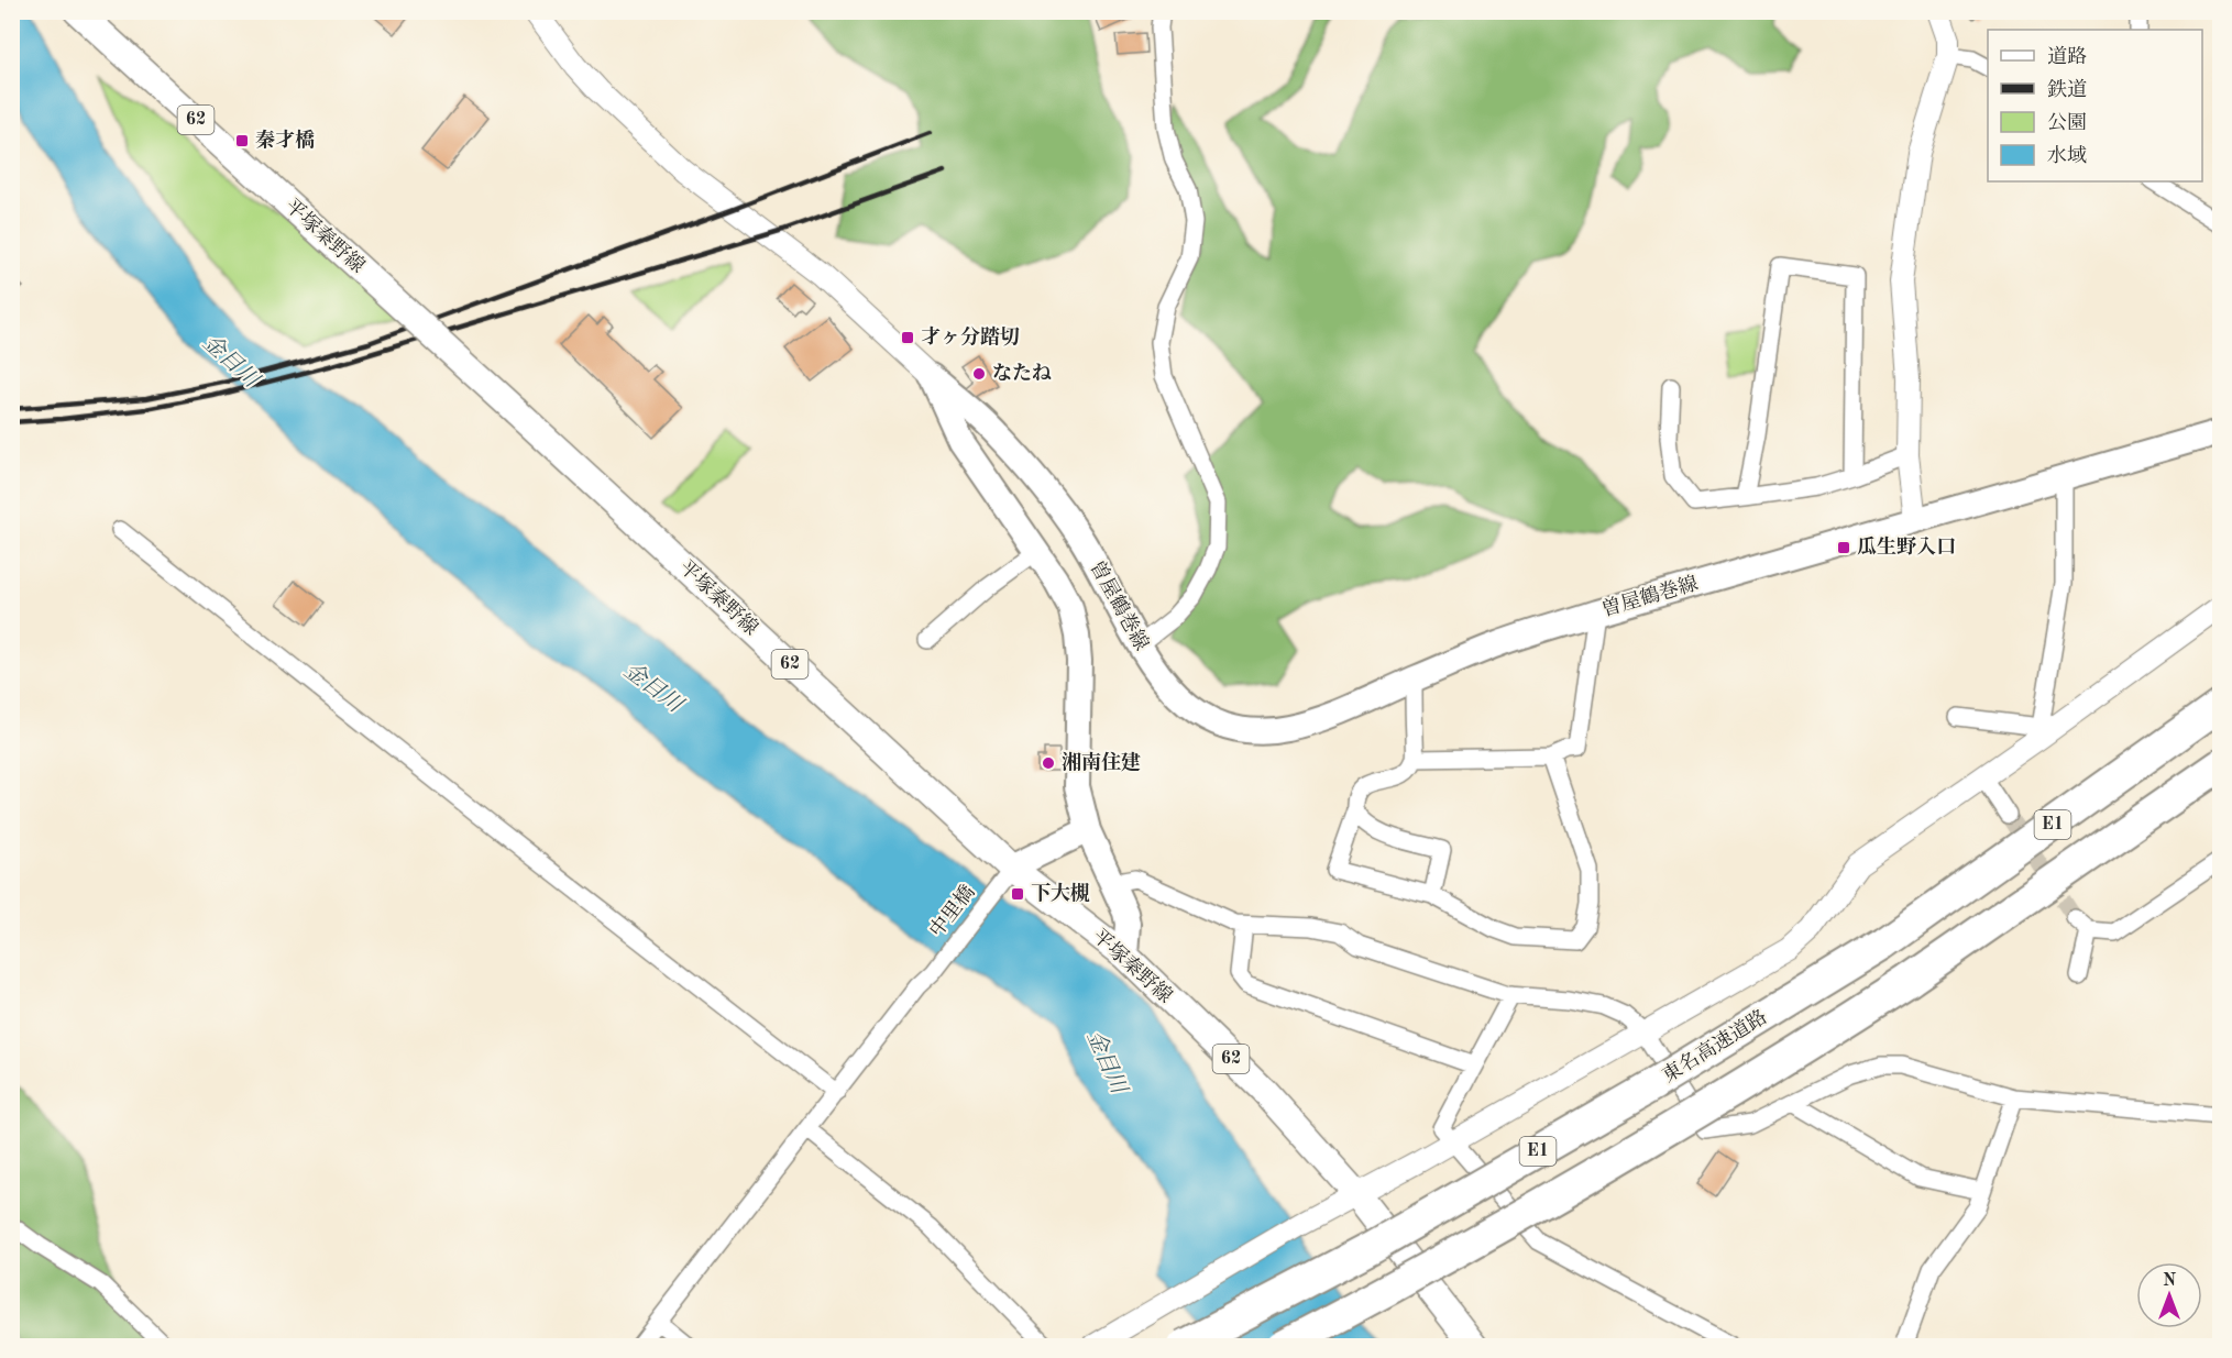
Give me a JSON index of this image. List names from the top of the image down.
{
  "streets": {
    "highway": ["E1", "東名高速道路"],
    "main road": ["62", "平塚秦野線", "曽屋鶴巻線"],
    "street": ["中里橋"]
  },
  "crossings": [
    ["平塚秦野線", "中里橋"]
  ],
  "water": ["金目川"],
  "places": {
    "transit": [
      "秦才橋",
      "才ヶ分踏切",
      "瓜生野入口",
      "下大槻"
    ],
    "other": ["なたね", "湘南住建"]
  },
  "legend": [
    "道路",
    "鉄道",
    "公園",
    "水域"
  ],
  "north": "top"
}
